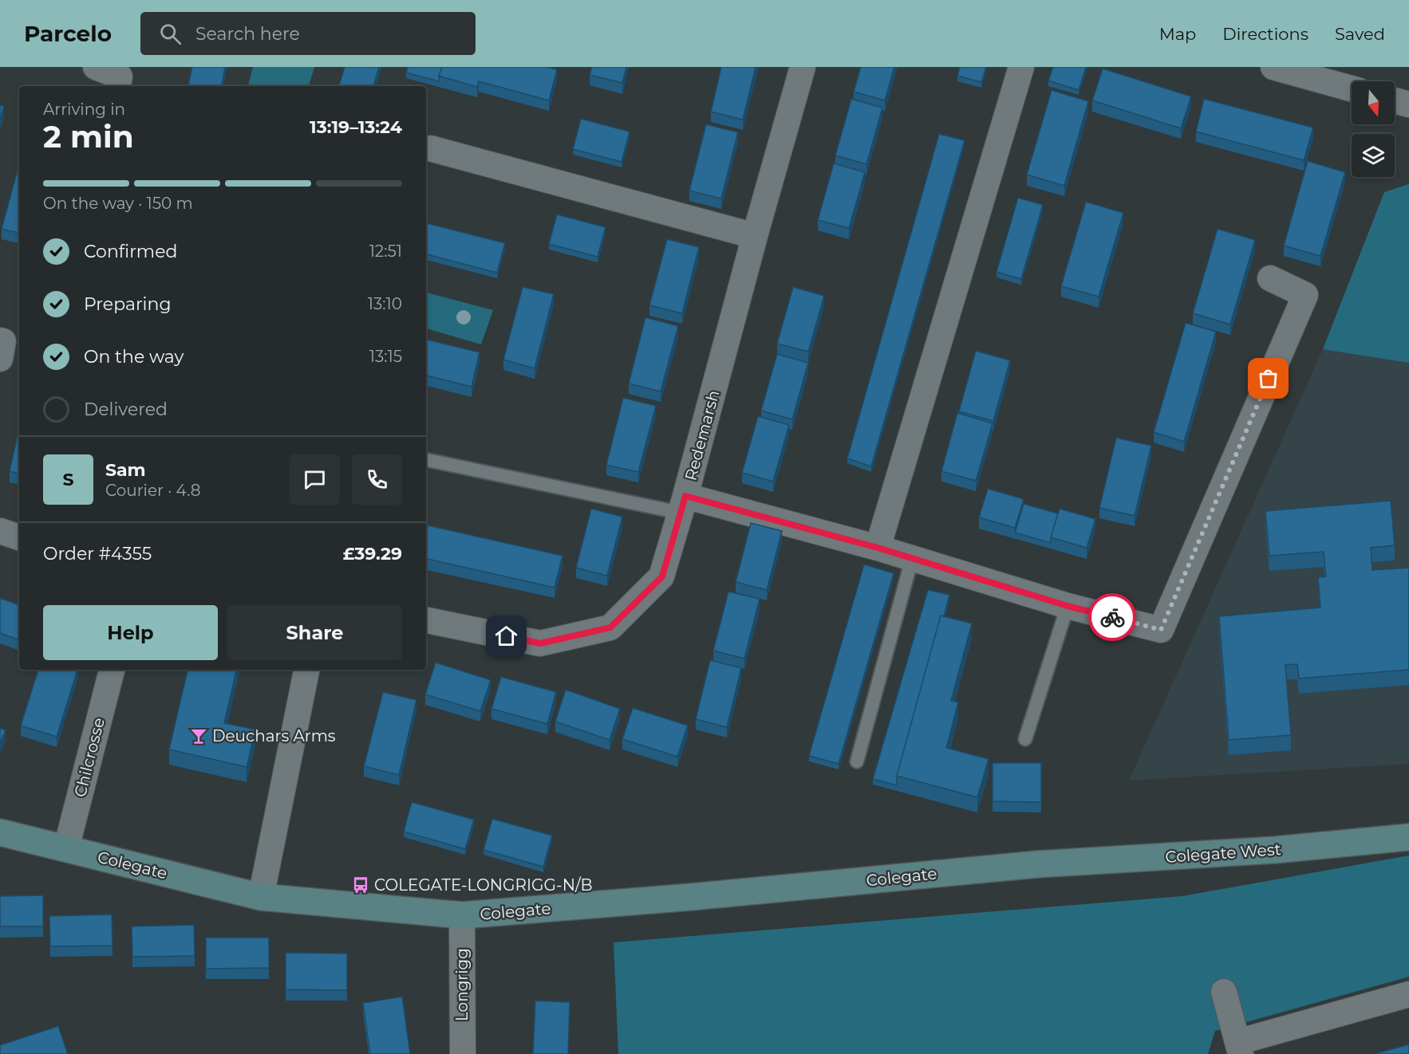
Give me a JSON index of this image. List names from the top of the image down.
{
  "streets": {
    "street": [
      "Redemarsh",
      "Chilcrosse",
      "Colegate West",
      "Colegate",
      "Longrigg"
    ]
  },
  "crossings": [
    ["Chilcrosse", "Colegate"],
    ["Colegate West", "Colegate"],
    ["Colegate", "Longrigg"]
  ],
  "places": {
    "bar": ["Deuchars Arms"],
    "bus stop": ["COLEGATE-LONGRIGG-N/B"]
  },
  "north": "bottom",
  "page": {
    "header": "Parcelo",
    "search": "Search here",
    "nav": ["Map", "Directions", "Saved"],
    "heading": ["2 min", "Arriving in", "13:19–13:24"],
    "panel": [
      "Sam",
      "Courier · 4.8",
      "Order #4355",
      "£39.29"
    ],
    "bar": "On the way · 150 m",
    "list": [
      ["Confirmed", "12:51"],
      ["Preparing", "13:10"],
      ["On the way", "13:15"],
      "Delivered"
    ],
    "round": "S",
    "buttons": ["Help", "Share"]
  }
}
